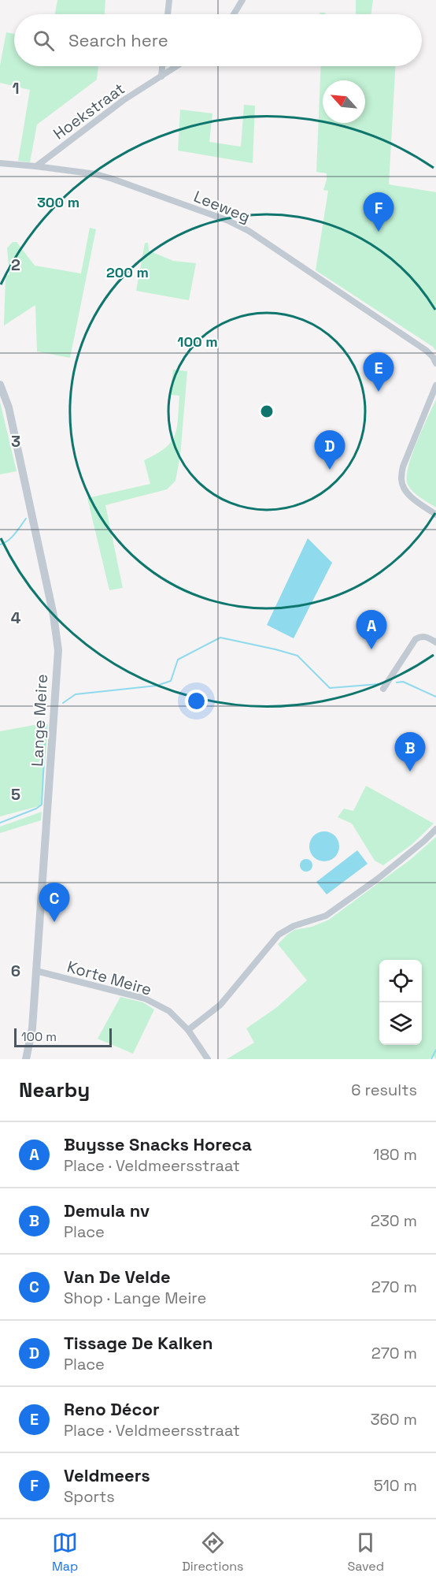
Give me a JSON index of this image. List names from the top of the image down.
{
  "streets": {
    "street": [
      "Hoekstraat",
      "Leeweg",
      "Lange Meire",
      "Korte Meire"
    ]
  },
  "crossings": [
    ["Hoekstraat", "Leeweg"],
    ["Lange Meire", "Korte Meire"]
  ],
  "scale_bar": "100 m",
  "north": "top left",
  "page": {
    "search": "Search here",
    "pins": [
      "F",
      "E",
      "D",
      "A",
      "B",
      "C"
    ],
    "scale": "100 m",
    "heading": ["Nearby", "6 results"],
    "list": [
      {
        "mark": "A",
        "name": "Buysse Snacks Horeca",
        "note": "Place · Veldmeersstraat",
        "value": "180 m"
      },
      {
        "mark": "B",
        "name": "Demula nv",
        "note": "Place",
        "value": "230 m"
      },
      {
        "mark": "C",
        "name": "Van De Velde",
        "note": "Shop · Lange Meire",
        "value": "270 m"
      },
      {
        "mark": "D",
        "name": "Tissage De Kalken",
        "note": "Place",
        "value": "270 m"
      },
      {
        "mark": "E",
        "name": "Reno Décor",
        "note": "Place · Veldmeersstraat",
        "value": "360 m"
      },
      {
        "mark": "F",
        "name": "Veldmeers",
        "note": "Sports",
        "value": "510 m"
      }
    ],
    "nav": ["Map", "Directions", "Saved"]
  },
  "grid": {
    "rows": [
      "1",
      "2",
      "3",
      "4",
      "5",
      "6"
    ]
  },
  "rings": ["300 m", "200 m", "100 m"]
}
